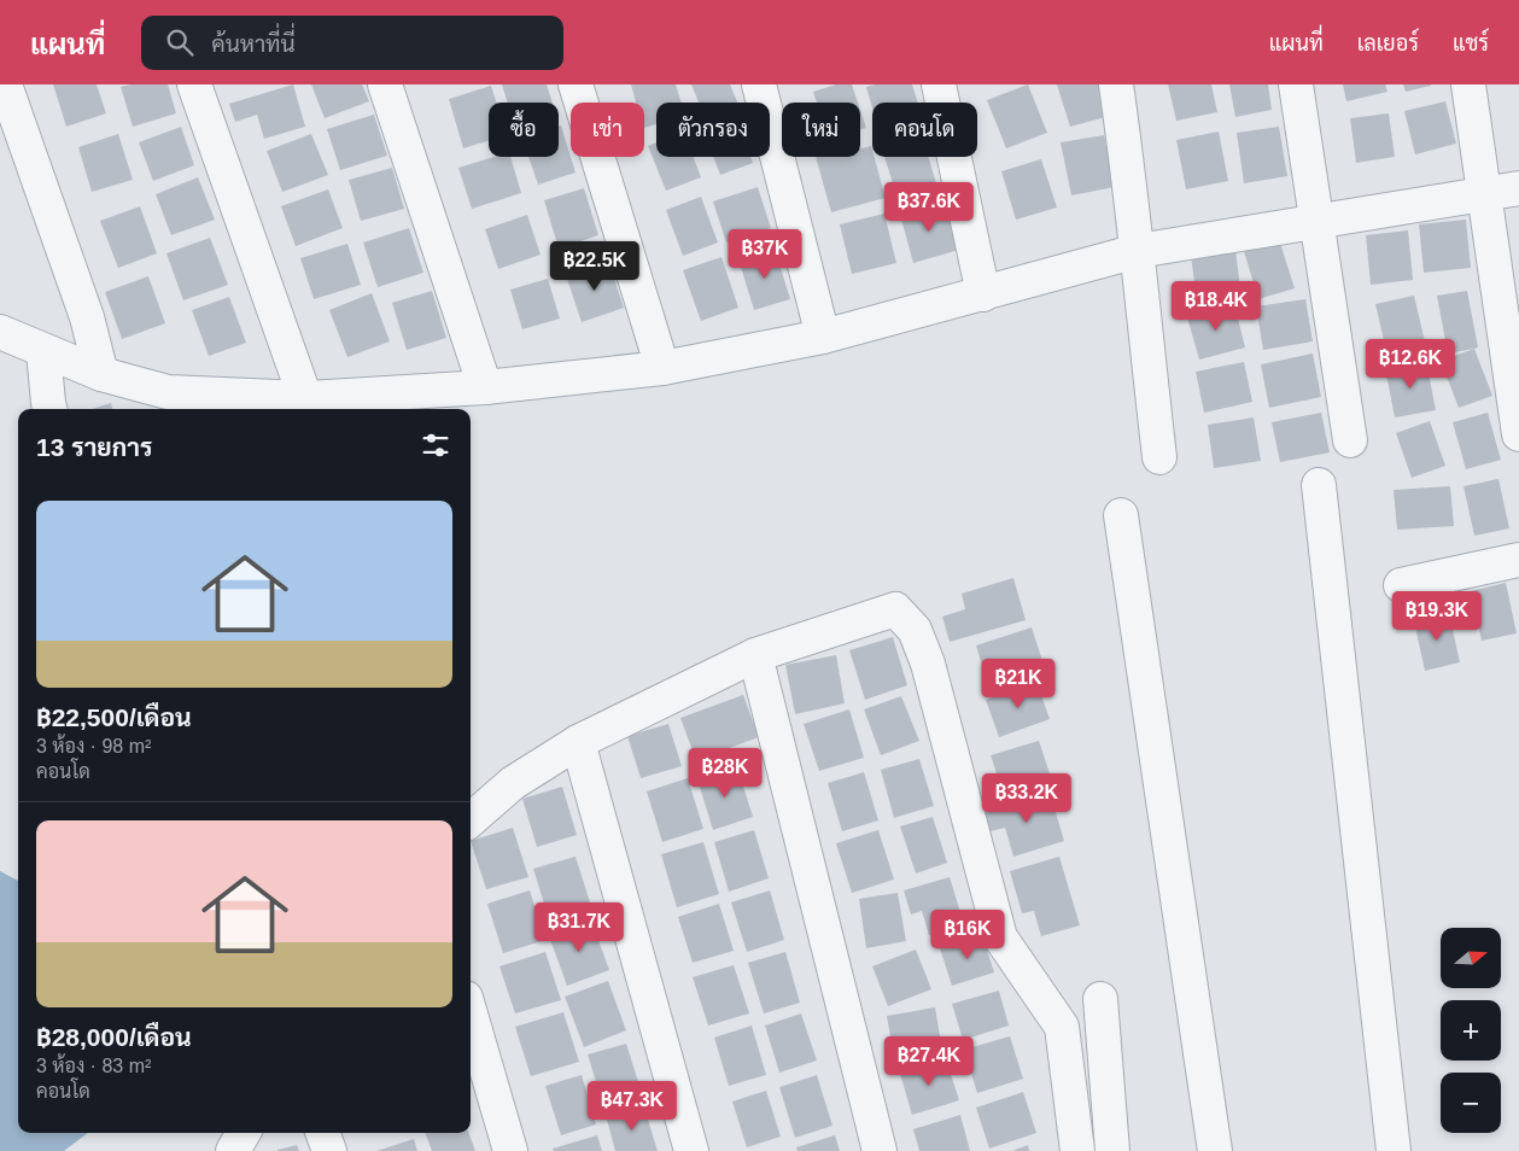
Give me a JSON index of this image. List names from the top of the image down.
{
  "north": "right",
  "page": {
    "header": "แผนที่",
    "search": "ค้นหาที่นี่",
    "nav": ["แผนที่", "เลเยอร์", "แชร์"],
    "chip": [
      "ซื้อ",
      "เช่า",
      "ตัวกรอง",
      "ใหม่",
      "คอนโด"
    ],
    "price": [
      "฿37.6K",
      "฿37K",
      "฿22.5K",
      "฿18.4K",
      "฿12.6K",
      "฿19.3K",
      "฿21K",
      "฿28K",
      "฿33.2K",
      "฿31.7K",
      "฿16K",
      "฿27.4K",
      "฿47.3K"
    ],
    "heading": "13 รายการ",
    "list": [
      {
        "name": "฿22,500/เดือน",
        "note": "3 ห้อง · 98 m² · คอนโด"
      },
      {
        "name": "฿28,000/เดือน",
        "note": "3 ห้อง · 83 m² · คอนโด"
      }
    ],
    "map_buttons": ["+", "−"]
  }
}
